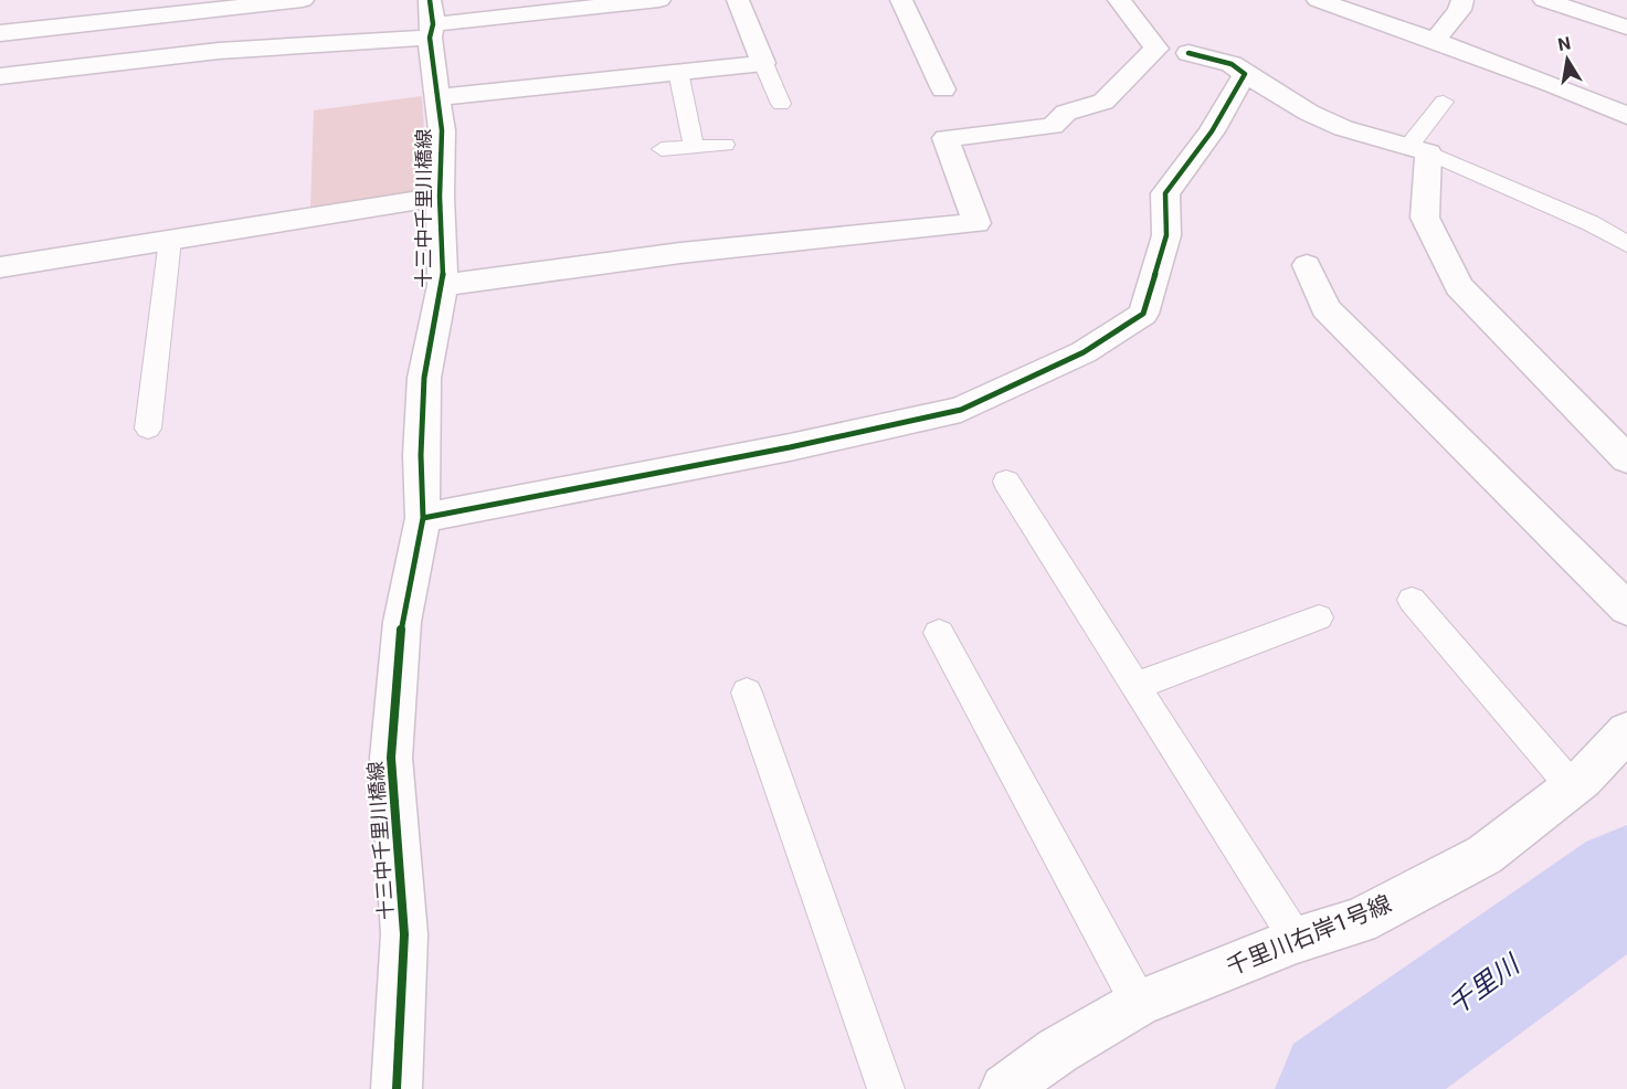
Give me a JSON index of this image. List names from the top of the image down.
{
  "streets": {
    "street": ["十三中千里川橋線", "千里川右岸1号線"]
  },
  "water": ["千里川"],
  "north": "top"
}
